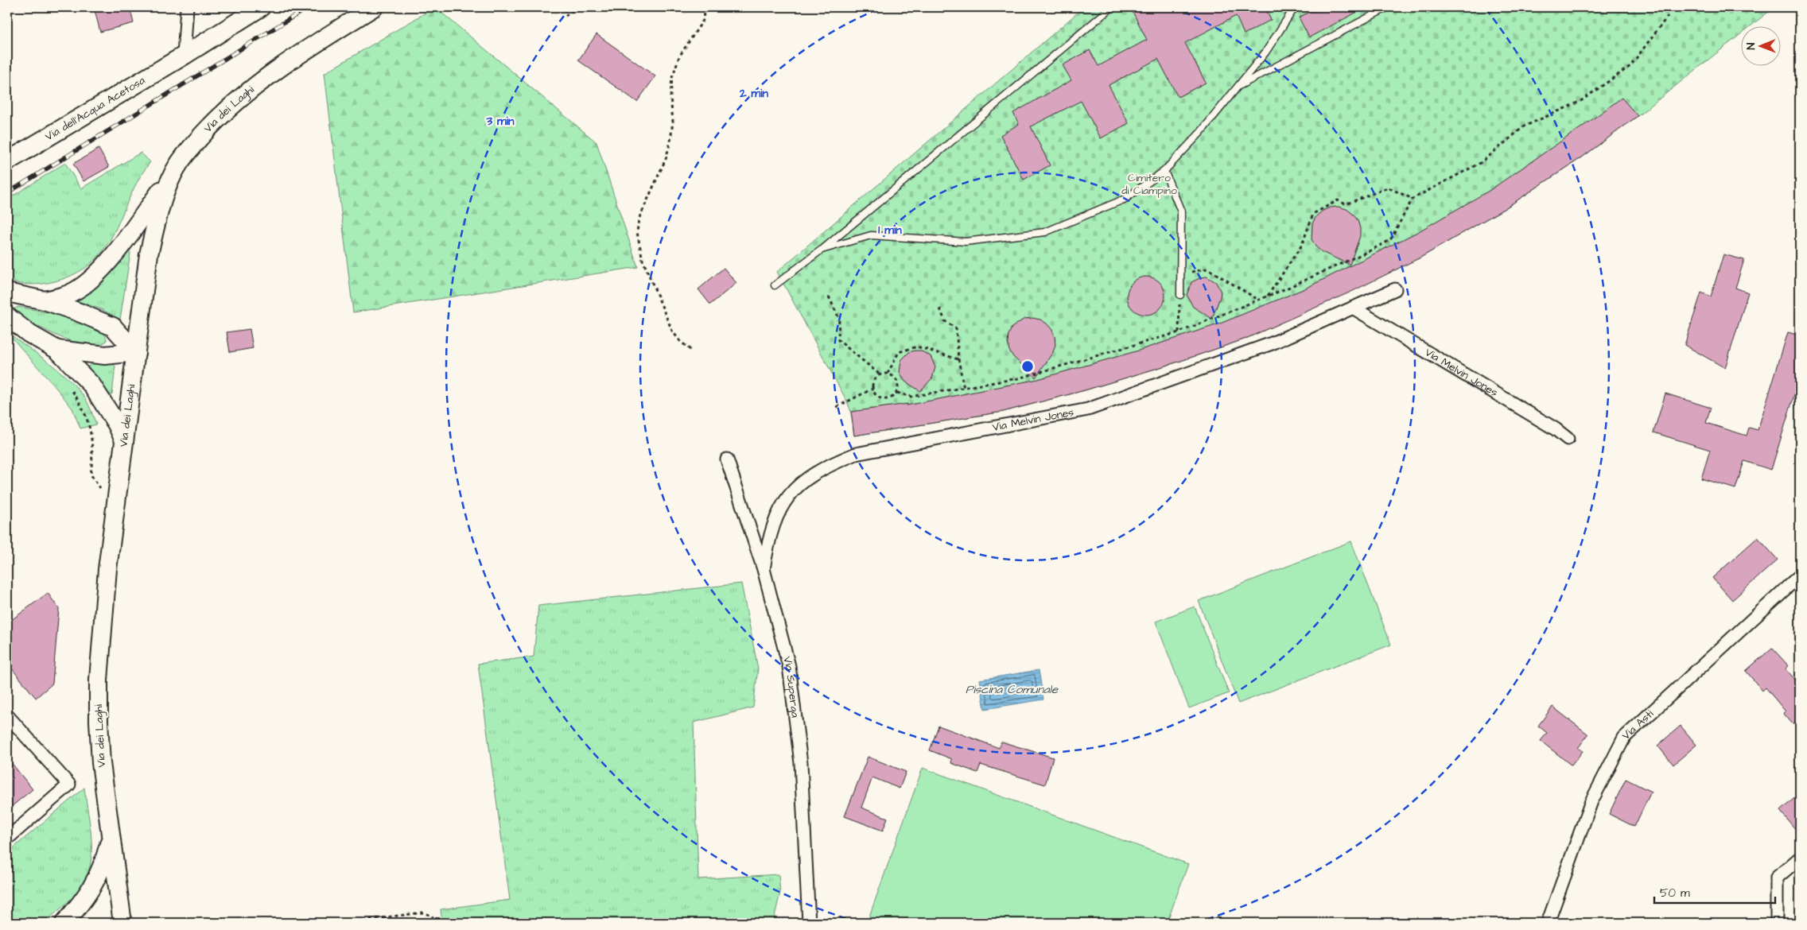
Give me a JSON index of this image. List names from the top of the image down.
{
  "streets": {
    "main road": ["Via dell'Acqua Acetosa", "Via dei Laghi"],
    "street": ["Via Melvin Jones", "Via Superga", "Via Asti"]
  },
  "crossings": [
    ["Via Melvin Jones", "Via Superga"]
  ],
  "water": ["Piscina Comunale"],
  "parks": ["Cimitero di Ciampino"],
  "scale_bar": "50 m",
  "north": "left",
  "rings": ["2 min", "3 min", "1 min"]
}
